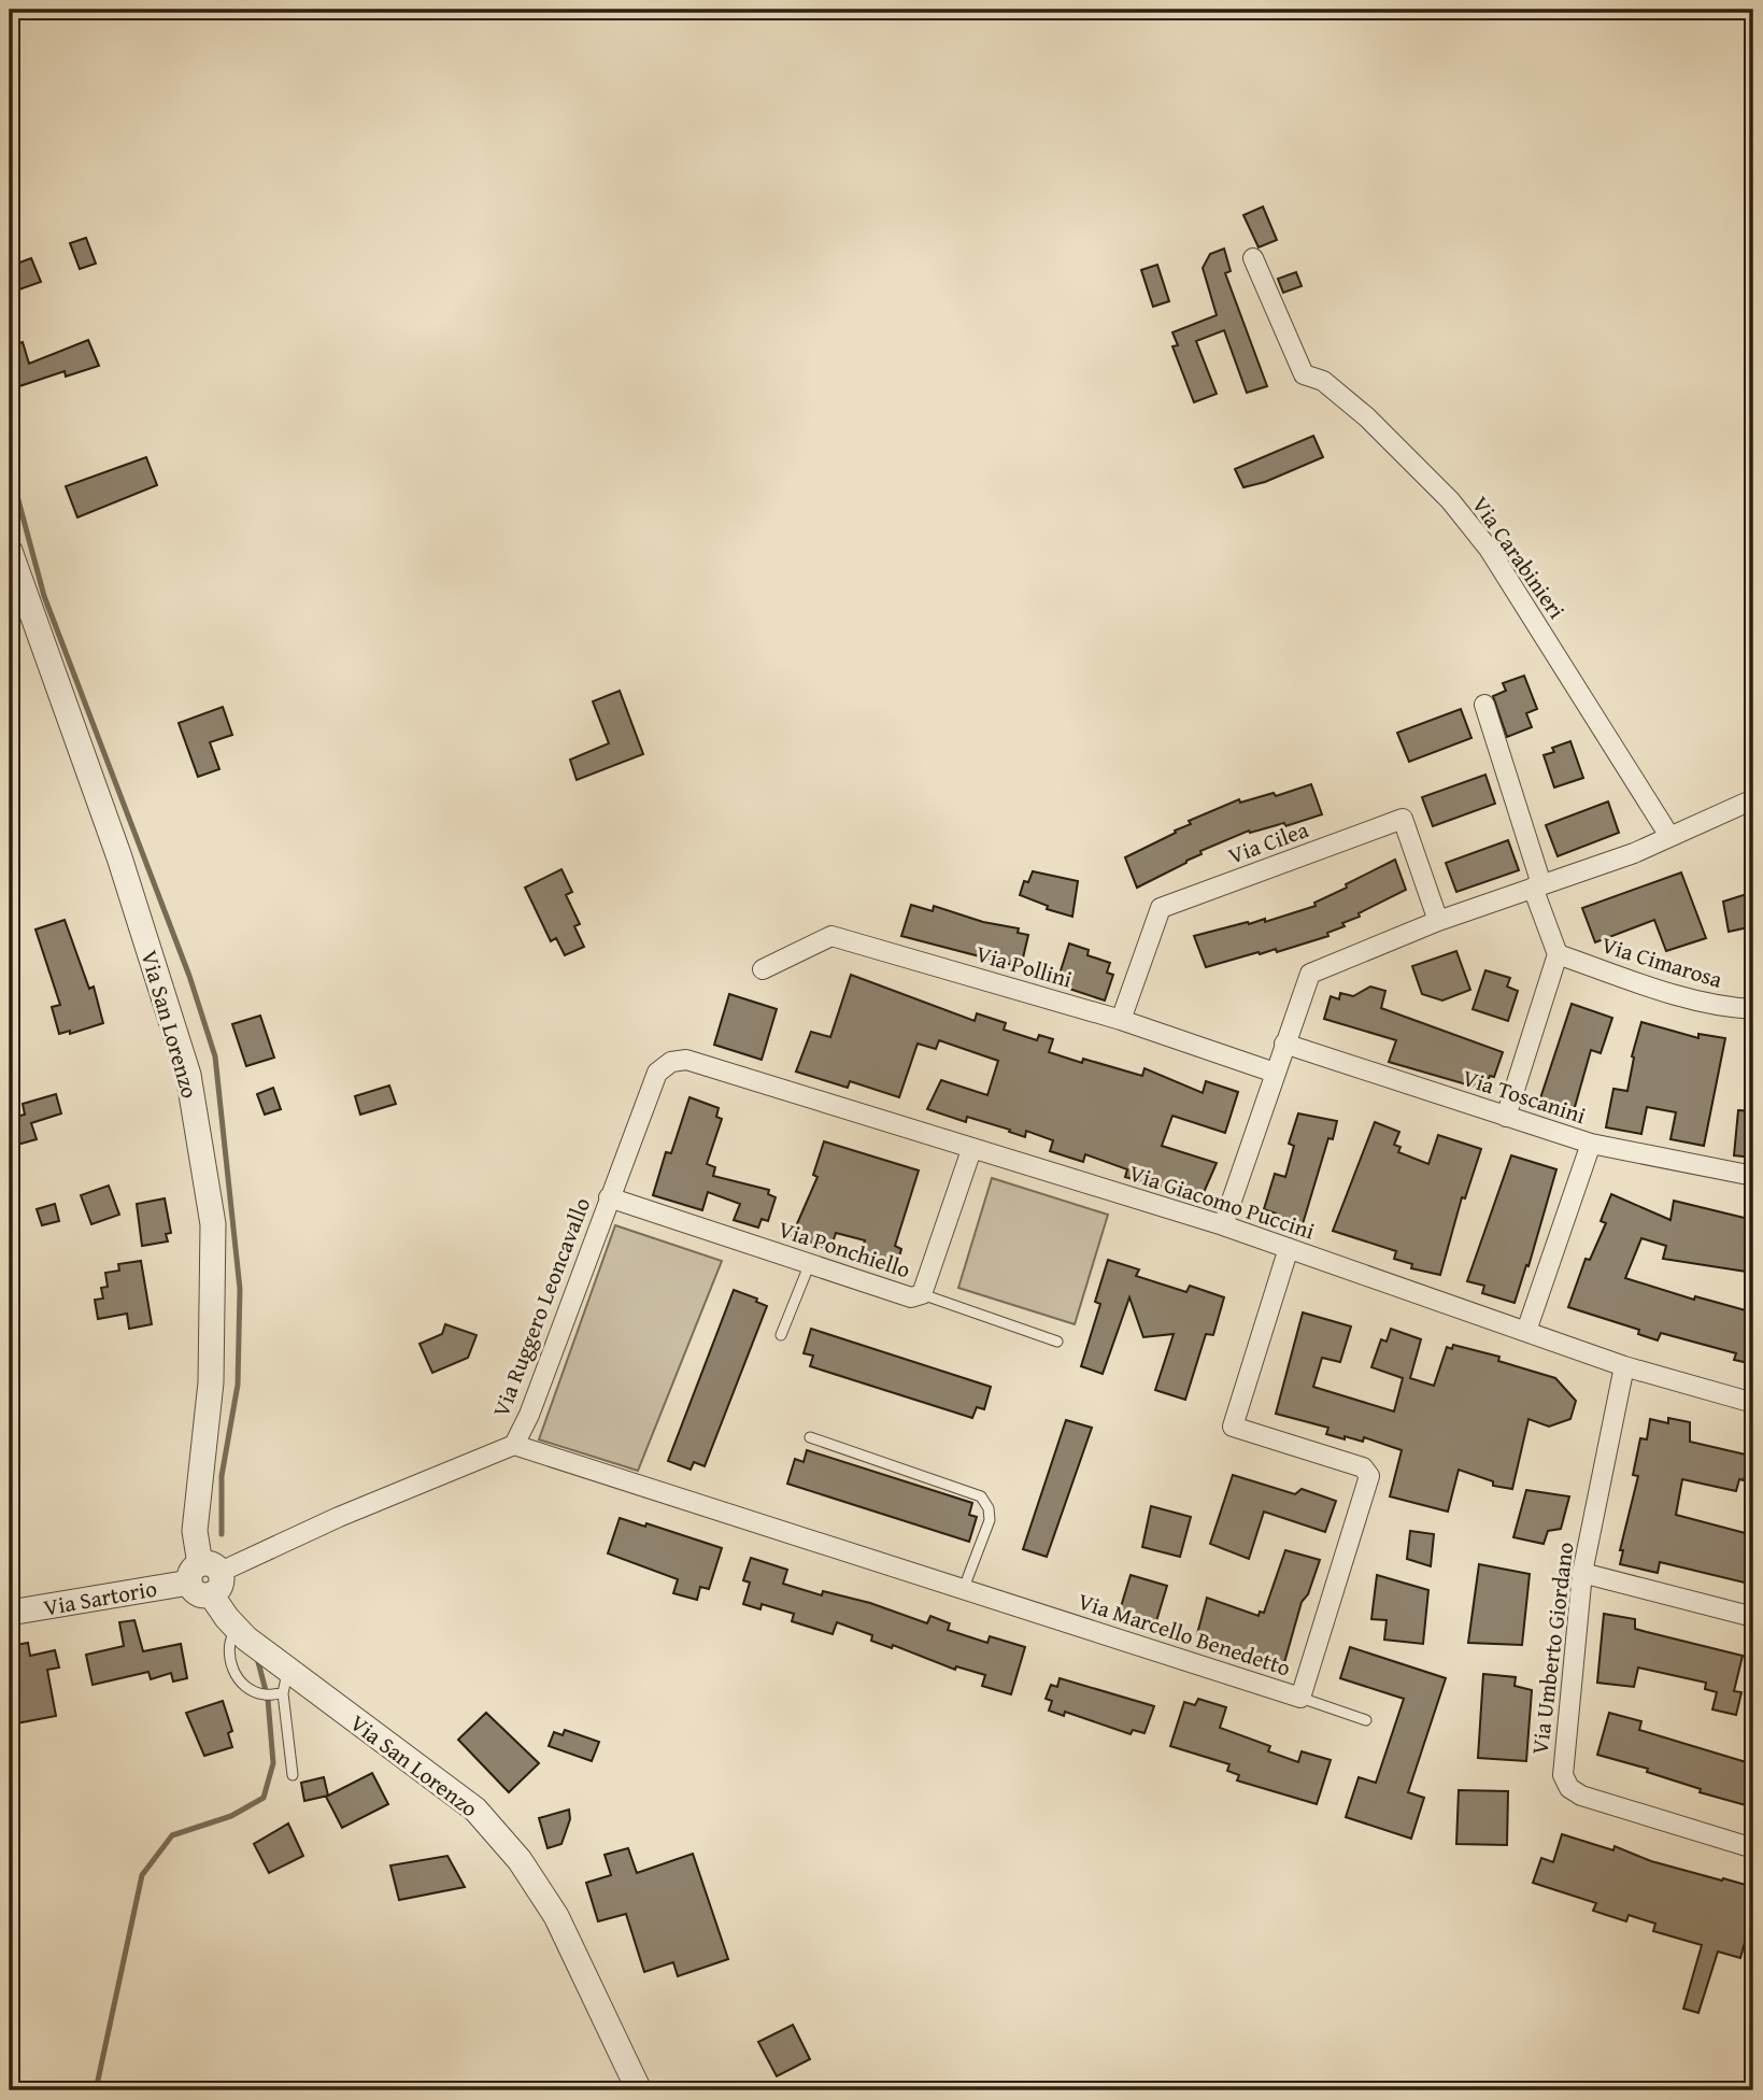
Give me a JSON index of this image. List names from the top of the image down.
{
  "streets": {
    "street": [
      "Via Carabinieri",
      "Via Cilea",
      "Via Cimarosa",
      "Via Pollini",
      "Via San Lorenzo",
      "Via Toscanini",
      "Via Giacomo Puccini",
      "Via Ponchiello",
      "Via Ruggero Leoncavallo",
      "Via Sartorio",
      "Via Marcello Benedetto",
      "Via Umberto Giordano"
    ]
  },
  "crossings": [
    ["Via Cilea", "Via Pollini"],
    ["Via San Lorenzo", "Via Ruggero Leoncavallo"],
    ["Via San Lorenzo", "Via Sartorio"],
    ["Via Giacomo Puccini", "Via Ponchiello"],
    ["Via Giacomo Puccini", "Via Ruggero Leoncavallo"],
    ["Via Giacomo Puccini", "Via Marcello Benedetto"],
    ["Via Giacomo Puccini", "Via Umberto Giordano"],
    ["Via Ponchiello", "Via Ruggero Leoncavallo"],
    ["Via Ruggero Leoncavallo", "Via Sartorio"],
    ["Via Ruggero Leoncavallo", "Via Marcello Benedetto"]
  ]
}
